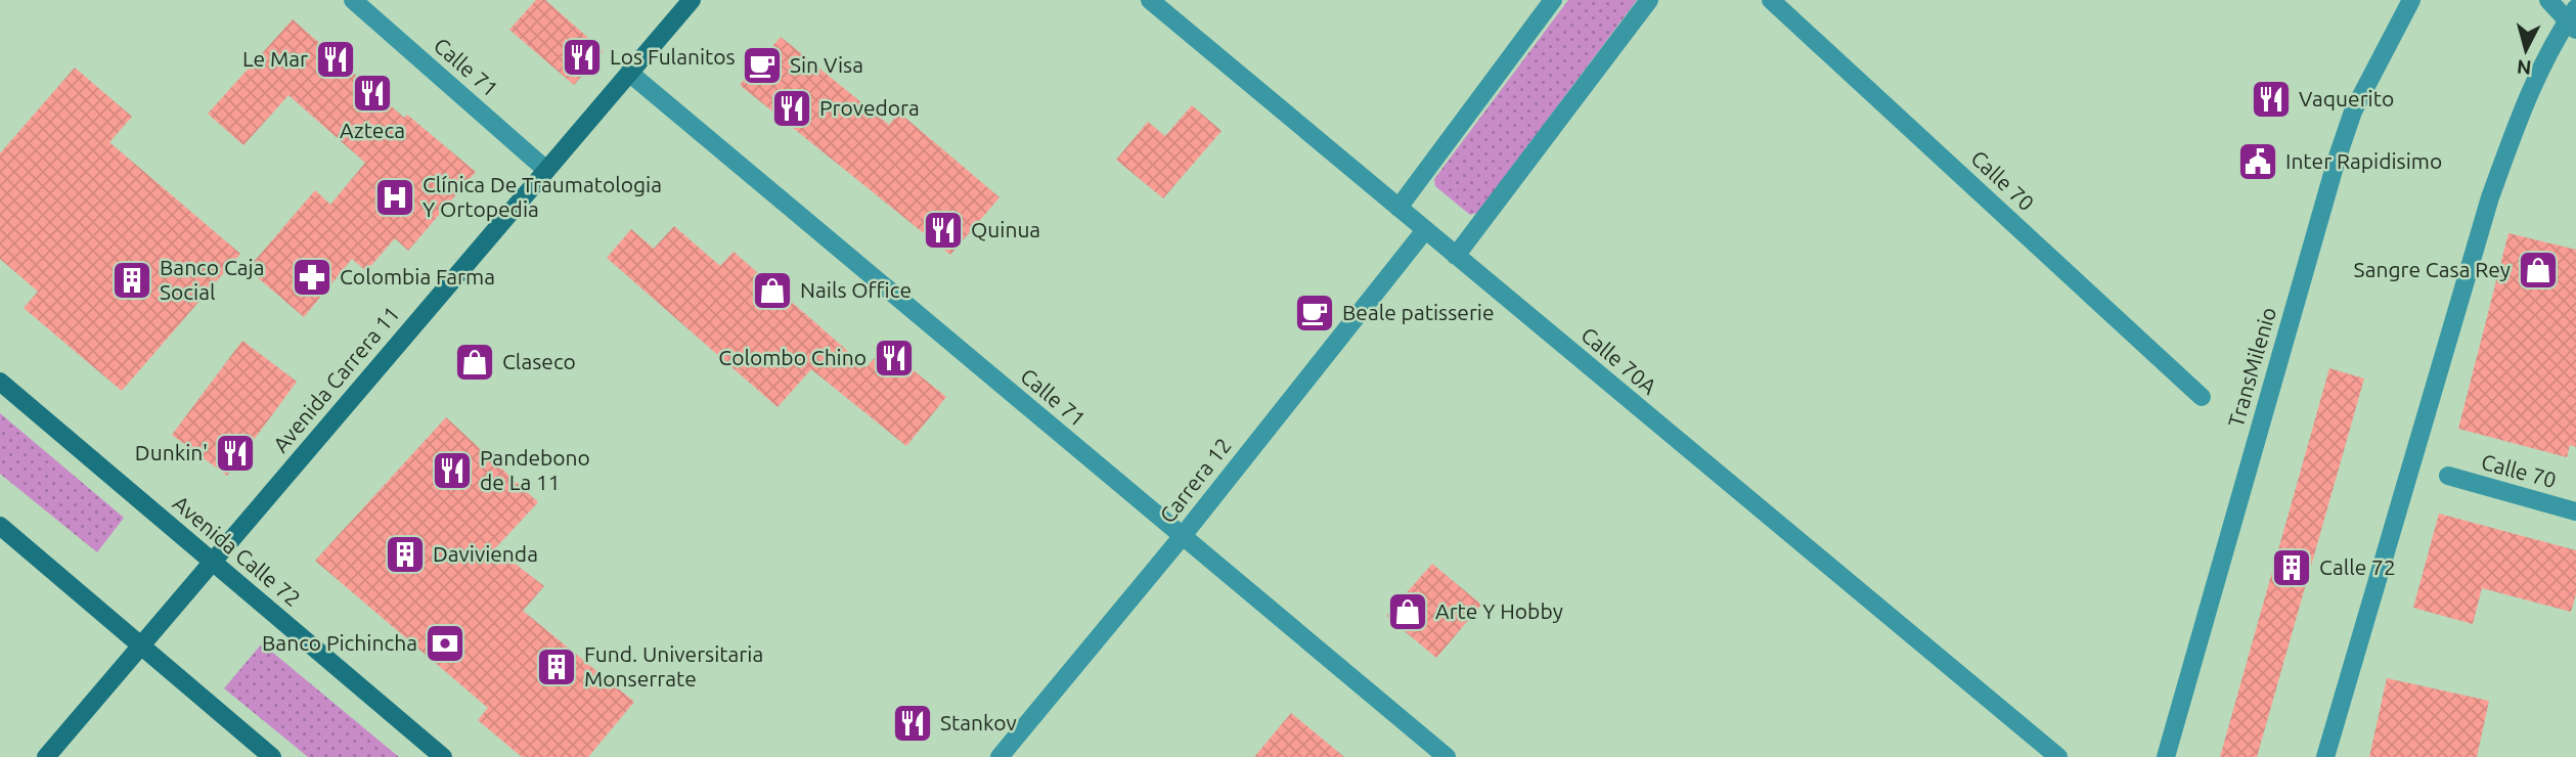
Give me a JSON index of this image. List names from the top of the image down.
{
  "streets": {
    "main road": ["Avenida Carrera 11", "Avenida Calle 72"],
    "street": [
      "Calle 71",
      "Calle 70",
      "Calle 70A",
      "TransMilenio",
      "Carrera 12"
    ]
  },
  "crossings": [
    ["Calle 71", "Avenida Carrera 11"],
    ["Calle 71", "Carrera 12"],
    ["Calle 70A", "Carrera 12"],
    ["Avenida Carrera 11", "Avenida Calle 72"]
  ],
  "places": {
    "restaurant": [
      "Los Fulanitos",
      "Le Mar",
      "Azteca",
      "Vaquerito",
      "Provedora",
      "Quinua",
      "Colombo Chino",
      "Dunkin'",
      "Pandebono de La 11",
      "Stankov"
    ],
    "cafe": ["Sin Visa", "Beale patisserie"],
    "public building": ["Inter Rapidisimo"],
    "hospital": ["Clínica De Traumatologia Y Ortopedia"],
    "shop": [
      "Sangre Casa Rey",
      "Nails Office",
      "Claseco",
      "Arte Y Hobby"
    ],
    "pharmacy": ["Colombia Farma"],
    "building": [
      "Banco Caja Social",
      "Davivienda",
      "Calle 72",
      "Fund. Universitaria Monserrate"
    ],
    "bank": ["Banco Pichincha"]
  },
  "north": "bottom"
}
